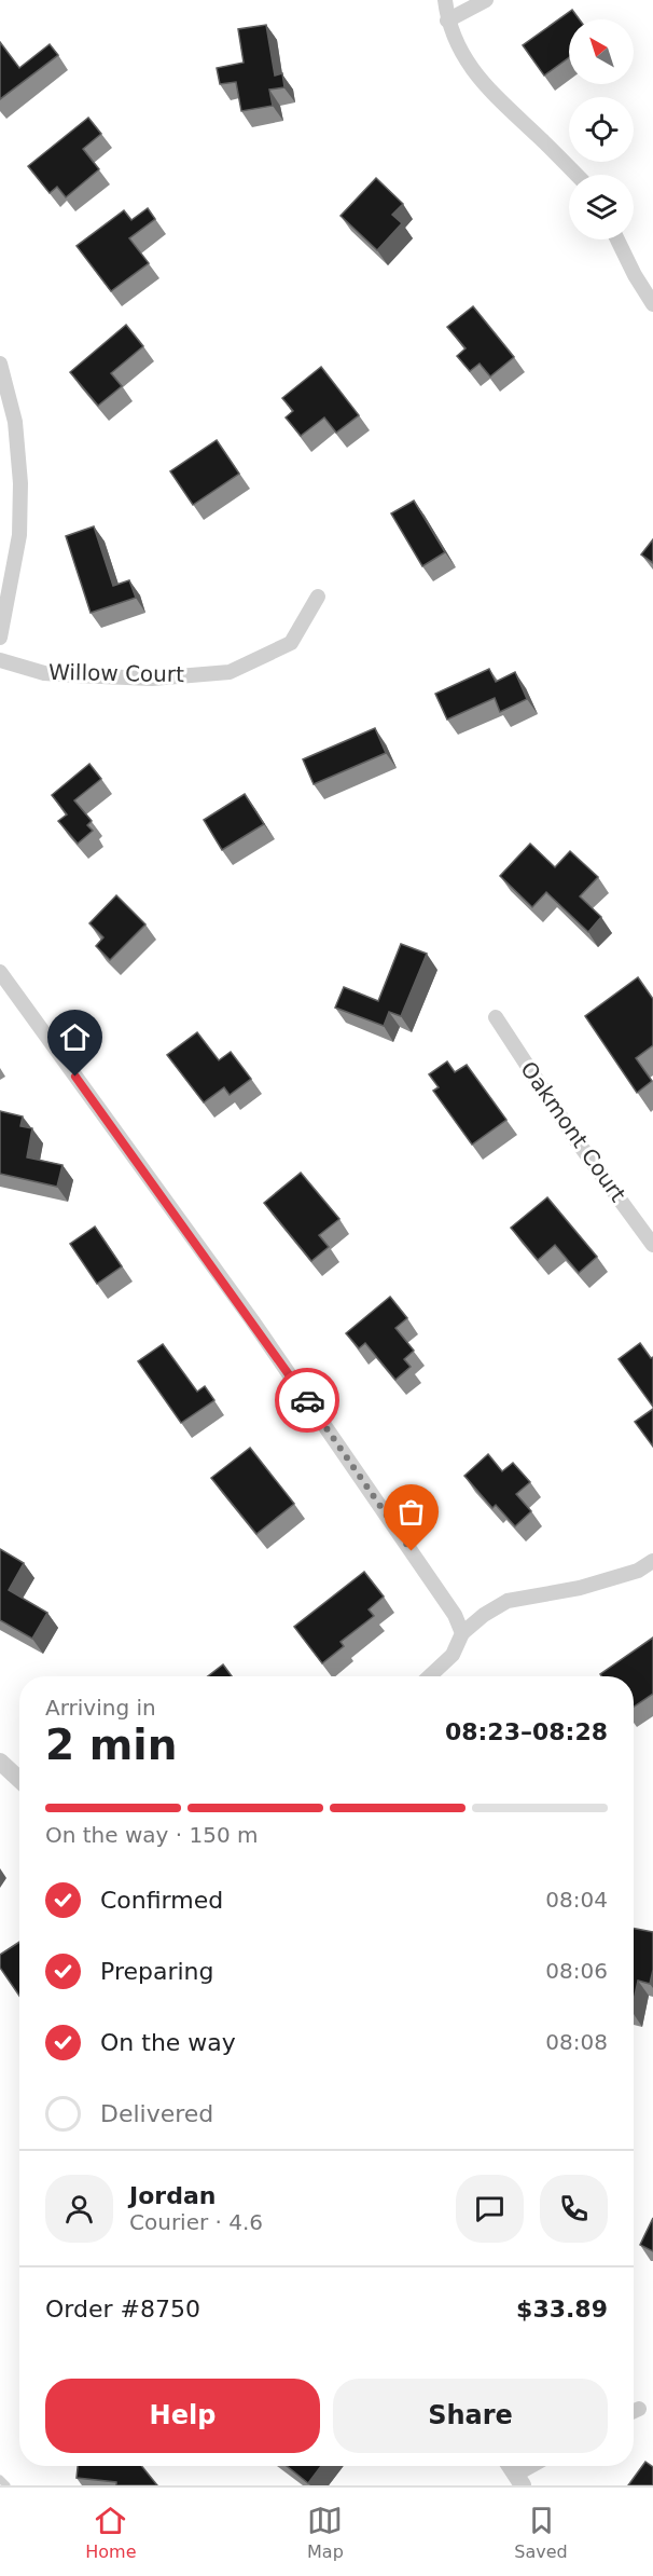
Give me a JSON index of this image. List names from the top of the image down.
{
  "streets": {
    "street": ["Willow Court", "Oakmont Court"]
  },
  "north": "top left",
  "page": {
    "heading": ["2 min", "Arriving in", "08:23–08:28"],
    "panel": [
      "Jordan",
      "Courier · 4.6",
      "Order #8750",
      "$33.89"
    ],
    "bar": "On the way · 150 m",
    "list": [
      ["Confirmed", "08:04"],
      ["Preparing", "08:06"],
      ["On the way", "08:08"],
      "Delivered"
    ],
    "buttons": ["Help", "Share"],
    "tabs": ["Home", "Map", "Saved"]
  }
}
